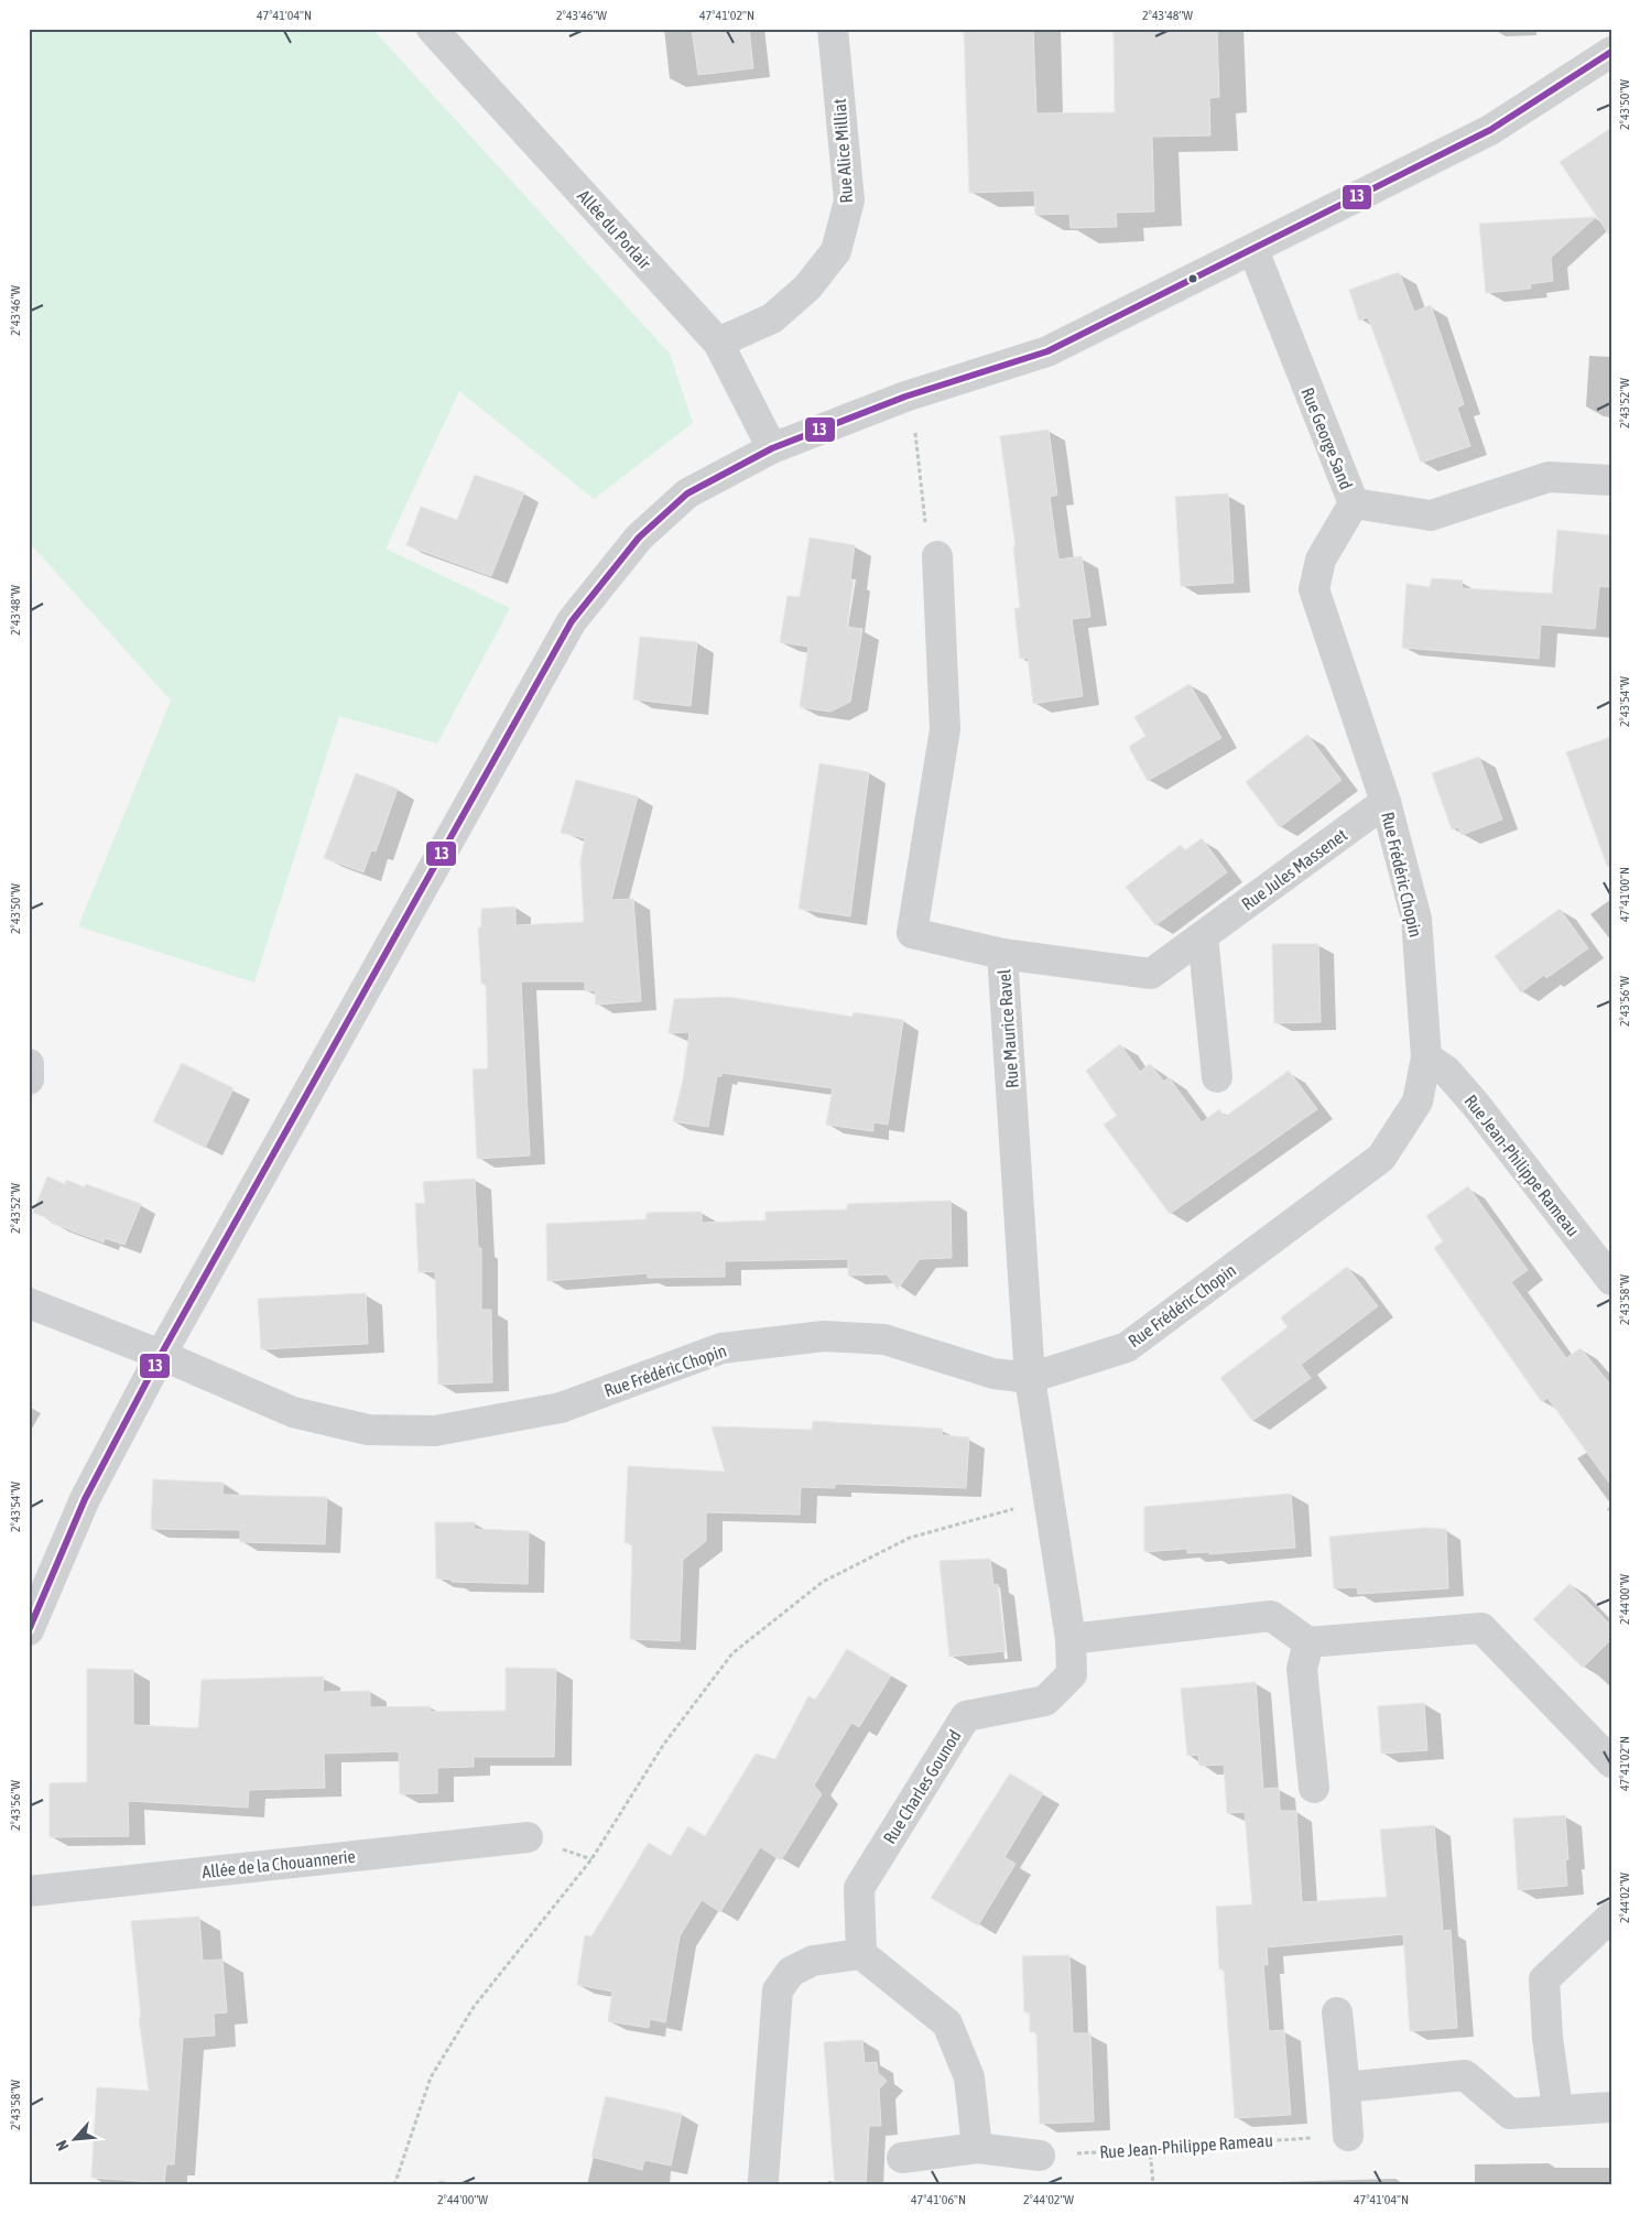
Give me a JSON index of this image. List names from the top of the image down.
{
  "streets": {
    "street": [
      "Rue Alice Milliat",
      "Allée du Porlair",
      "Rue George Sand",
      "Rue Jules Massenet",
      "Rue Frédéric Chopin",
      "Rue Maurice Ravel",
      "Rue Jean-Philippe Rameau",
      "Rue Charles Gounod",
      "Allée de la Chouannerie"
    ]
  },
  "crossings": [
    ["Rue Alice Milliat", "Allée du Porlair"],
    ["Rue George Sand", "Rue Frédéric Chopin"],
    ["Rue Jules Massenet", "Rue Frédéric Chopin"],
    ["Rue Jules Massenet", "Rue Maurice Ravel"],
    ["Rue Frédéric Chopin", "Rue Maurice Ravel"],
    ["Rue Frédéric Chopin", "Rue Jean-Philippe Rameau"],
    ["Rue Frédéric Chopin", "Rue Charles Gounod"],
    ["Rue Maurice Ravel", "Rue Charles Gounod"]
  ],
  "lines": ["transit line 13"],
  "north": "bottom left",
  "coordinates": [
    "47°41'04\"N",
    "2°43'46\"W",
    "47°41'02\"N",
    "2°43'48\"W",
    "2°43'50\"W",
    "2°43'52\"W",
    "2°43'54\"W",
    "47°41'00\"N",
    "2°43'56\"W",
    "2°43'58\"W",
    "2°44'00\"W",
    "2°44'02\"W",
    "47°41'06\"N"
  ]
}
